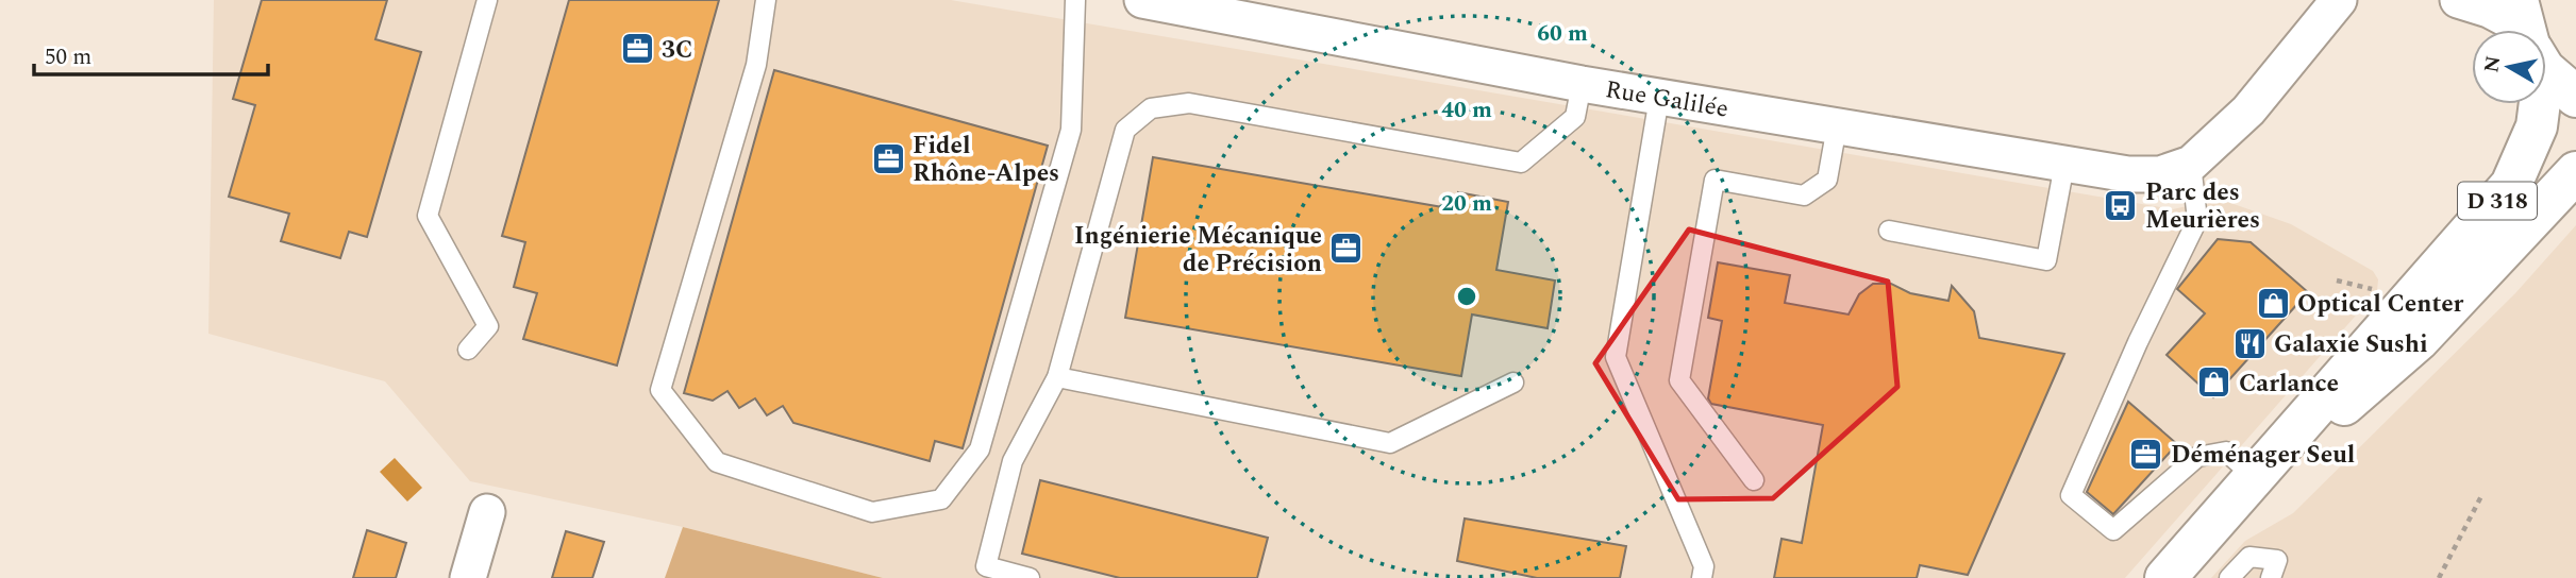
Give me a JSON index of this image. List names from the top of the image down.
{
  "streets": {
    "main road": ["D 318"],
    "street": ["Rue Galilée"]
  },
  "places": {
    "office": [
      "3C",
      "Fidel Rhône-Alpes",
      "Ingénierie Mécanique de Précision",
      "Déménager Seul"
    ],
    "bus stop": ["Parc des Meurières"],
    "shop": ["Optical Center", "Carlance"],
    "restaurant": ["Galaxie Sushi"]
  },
  "scale_bar": "50 m",
  "north": "left",
  "rings": ["60 m", "40 m", "20 m"]
}
